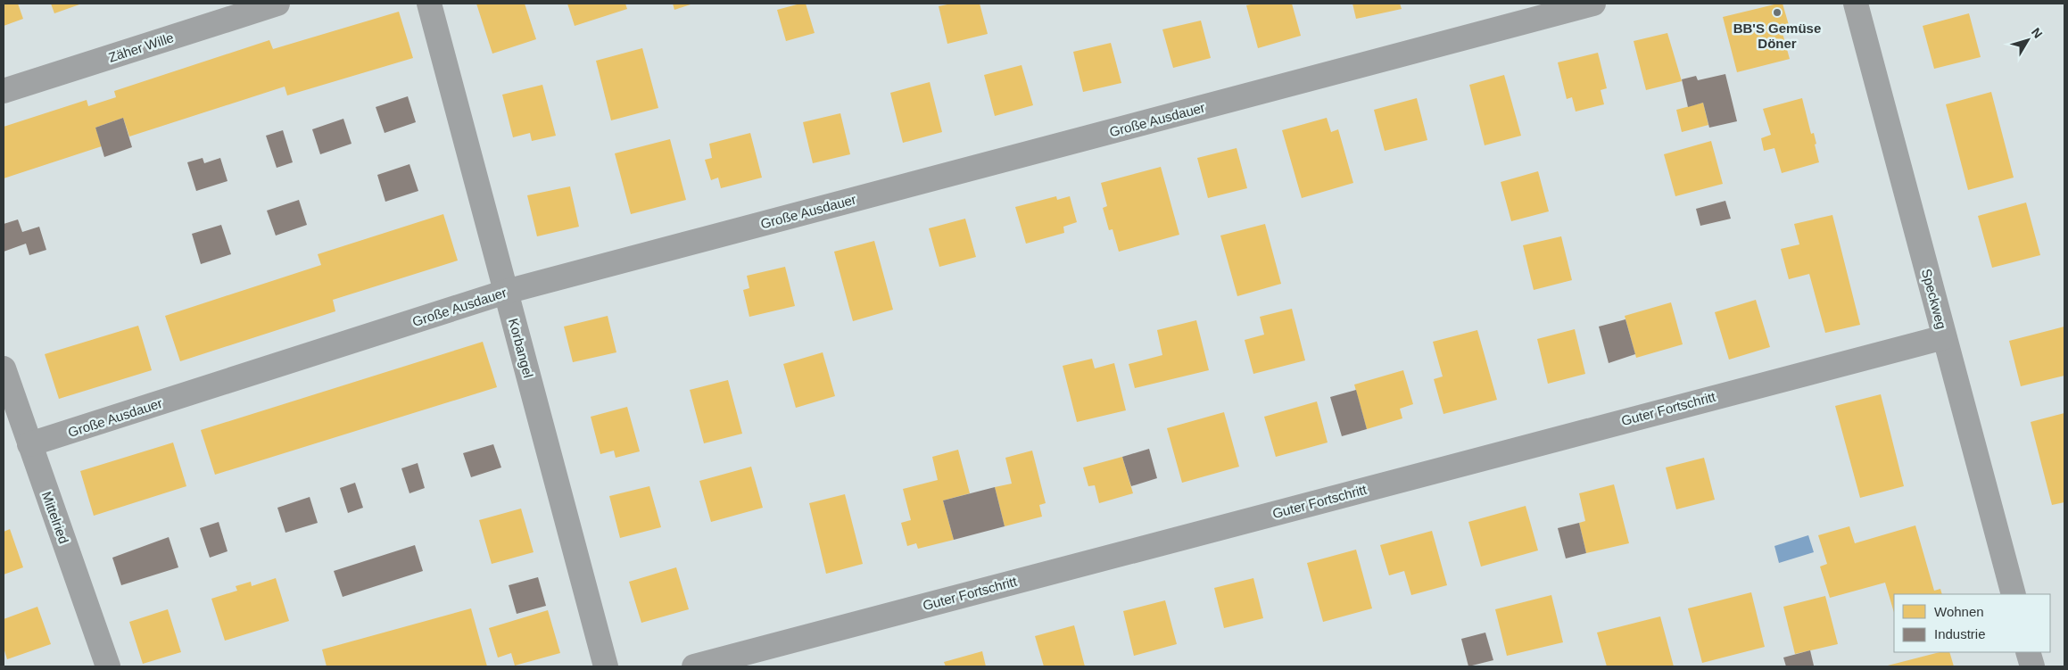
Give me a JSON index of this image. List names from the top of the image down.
{
  "streets": {
    "street": [
      "Zäher Wille",
      "Große Ausdauer",
      "Speckweg",
      "Korbangel",
      "Guter Fortschritt",
      "Mittelried"
    ]
  },
  "crossings": [
    ["Große Ausdauer", "Korbangel"],
    ["Große Ausdauer", "Mittelried"],
    ["Speckweg", "Guter Fortschritt"]
  ],
  "places": ["BB'S Gemüse Döner"],
  "legend": ["Wohnen", "Industrie"],
  "north": "top right"
}
